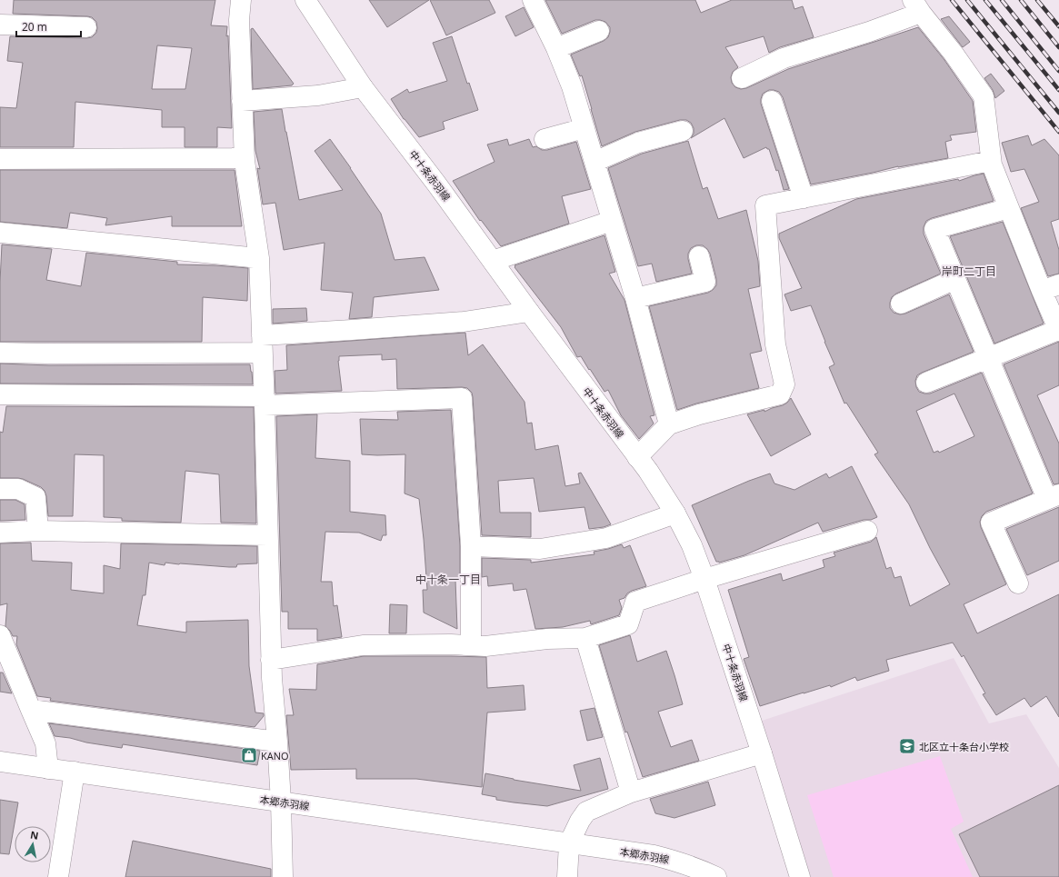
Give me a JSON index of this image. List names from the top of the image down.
{
  "streets": {
    "street": ["中十条赤羽線", "本郷赤羽線"]
  },
  "districts": ["岸町二丁目", "中十条一丁目"],
  "places": {
    "school or university": ["北区立十条台小学校"],
    "shop": ["KANO"]
  },
  "scale_bar": "20 m",
  "north": "top"
}
